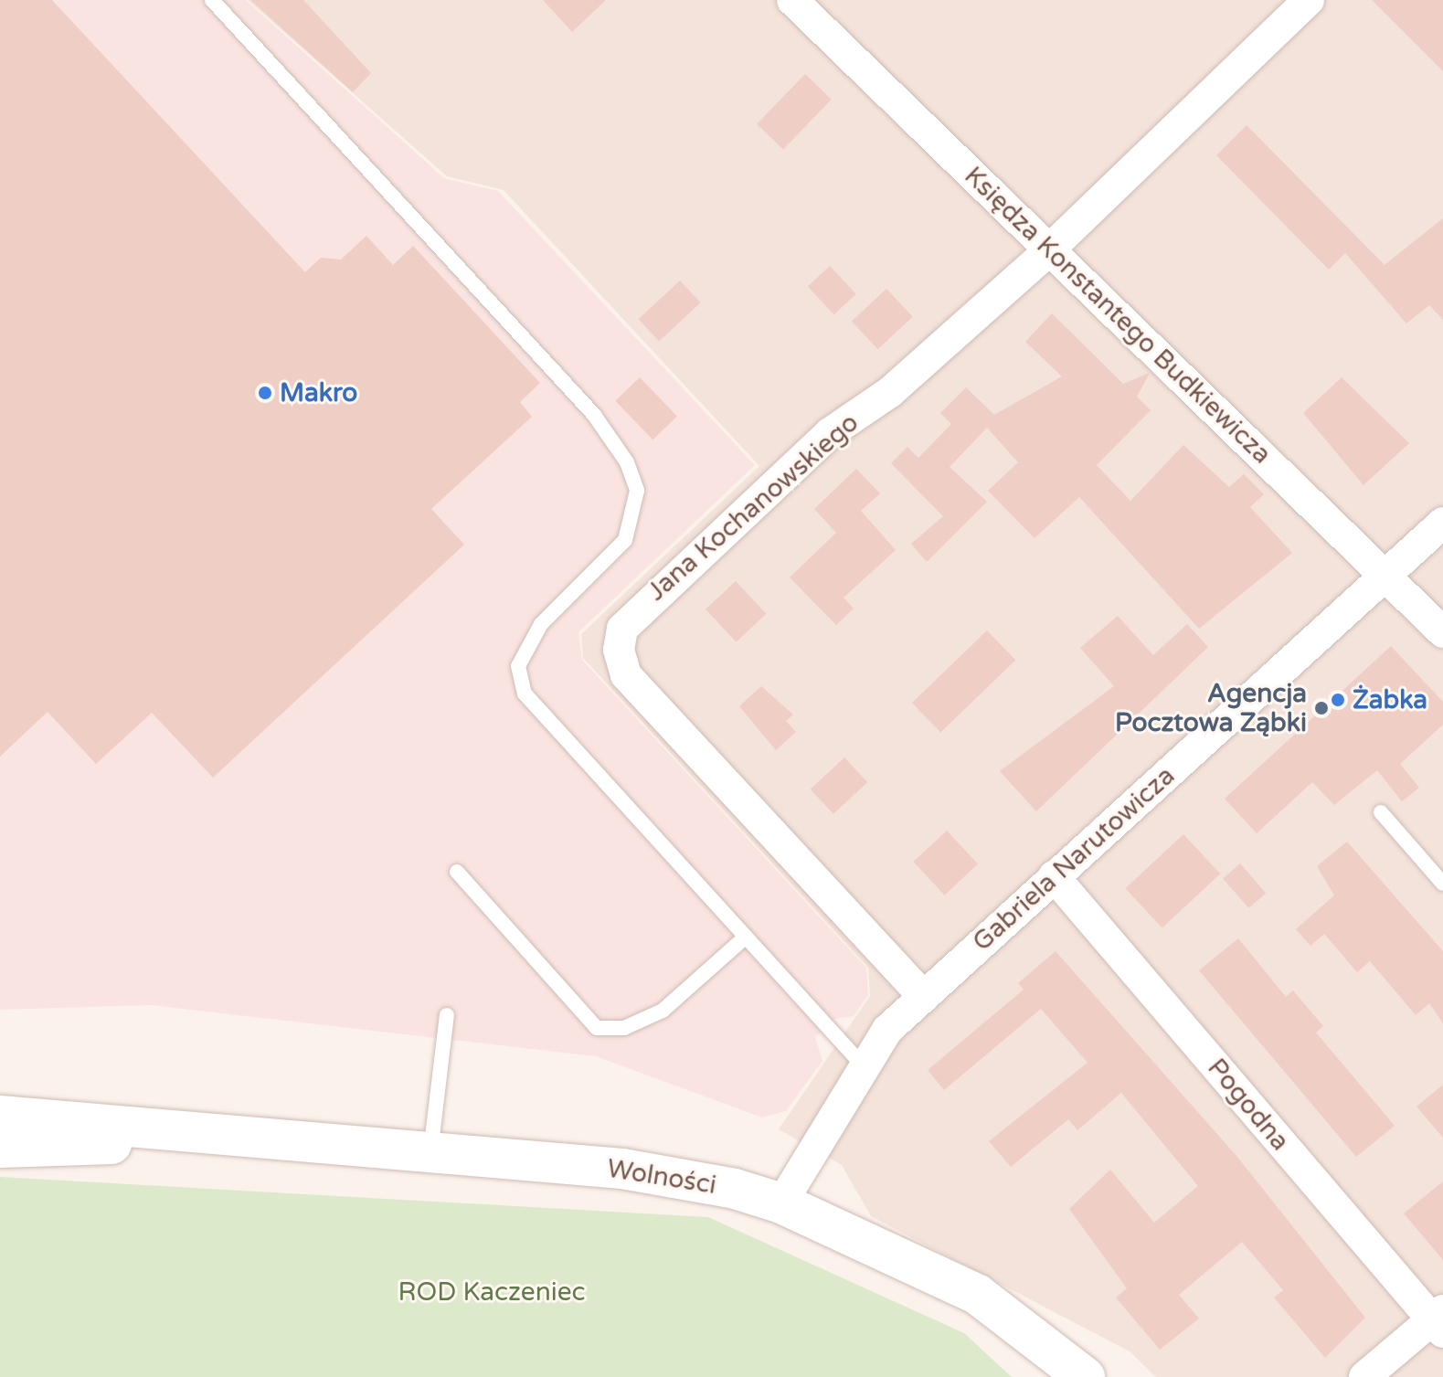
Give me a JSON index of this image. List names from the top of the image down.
{
  "streets": {
    "street": [
      "Księdza Konstantego Budkiewicza",
      "Jana Kochanowskiego",
      "Gabriela Narutowicza",
      "Pogodna",
      "Wolności"
    ]
  },
  "crossings": [
    ["Księdza Konstantego Budkiewicza", "Jana Kochanowskiego"],
    ["Księdza Konstantego Budkiewicza", "Gabriela Narutowicza"],
    ["Jana Kochanowskiego", "Gabriela Narutowicza"],
    ["Gabriela Narutowicza", "Pogodna"],
    ["Gabriela Narutowicza", "Wolności"]
  ],
  "parks": ["ROD Kaczeniec"],
  "places": ["Makro", "Żabka", "Agencja Pocztowa Ząbki"]
}
